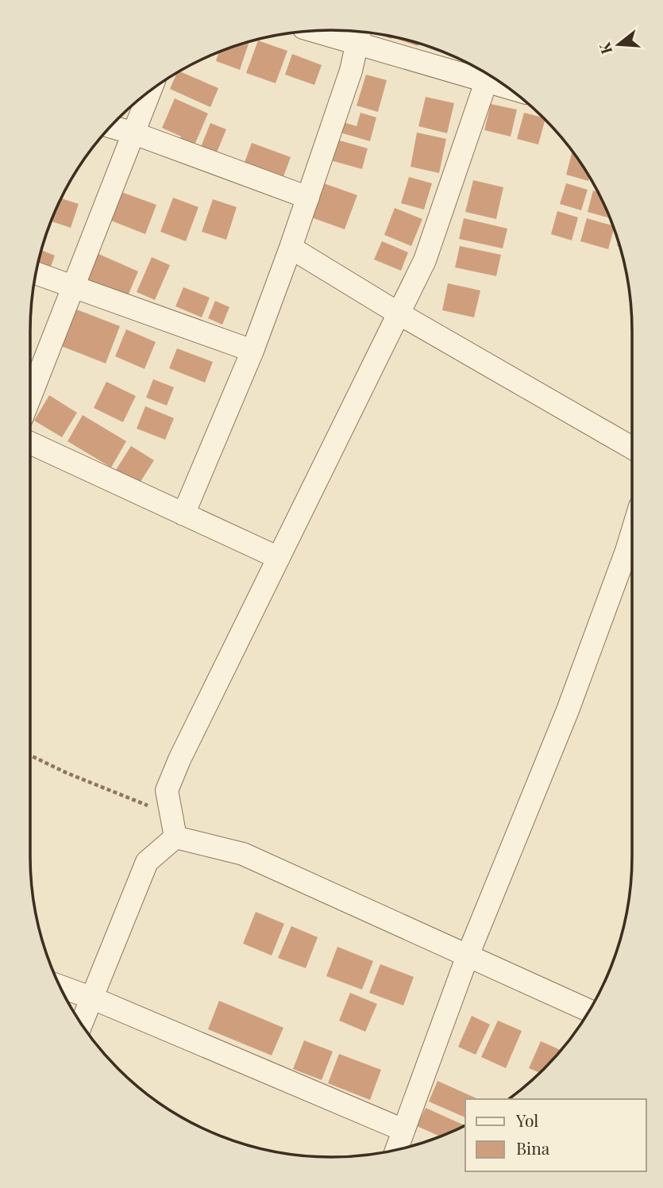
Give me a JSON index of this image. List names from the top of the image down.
{
  "legend": ["Yol", "Bina"],
  "north": "left"
}
